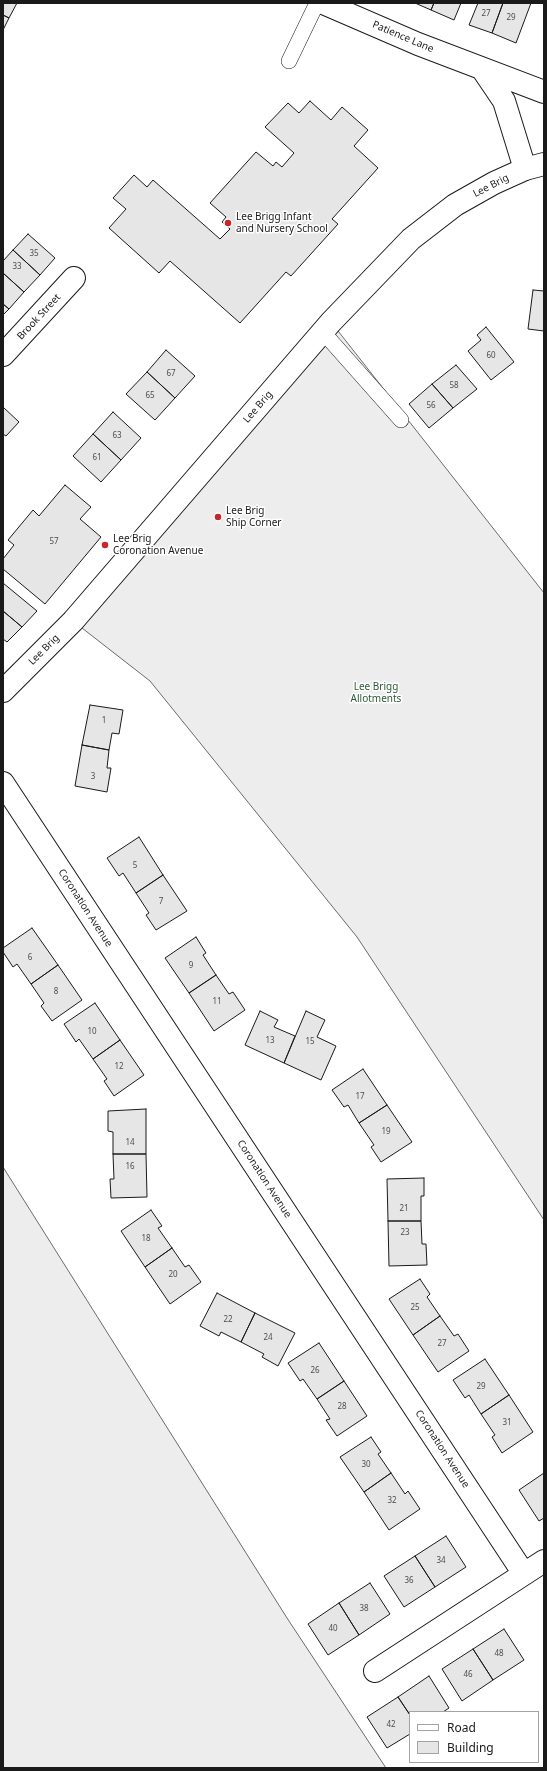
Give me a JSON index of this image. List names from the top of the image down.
{
  "streets": {
    "street": [
      "Patience Lane",
      "Lee Brig",
      "Brook Street",
      "Coronation Avenue"
    ]
  },
  "parks": ["Lee Brigg Allotments"],
  "places": ["Lee Brigg Infant and Nursery School", "Lee Brig Ship Corner", "Lee Brig Coronation Avenue"],
  "house_numbers": [
    "27",
    "29",
    "35",
    "33",
    "60",
    "67",
    "58",
    "65",
    "56",
    "63",
    "61",
    "57",
    "1",
    "3",
    "5",
    "7",
    "6",
    "9",
    "8",
    "11",
    "10",
    "13",
    "15",
    "12",
    "17",
    "19",
    "14",
    "16",
    "21",
    "23",
    "18",
    "20",
    "25",
    "22",
    "24",
    "27",
    "26",
    "29",
    "28",
    "31",
    "30",
    "32",
    "34",
    "36",
    "38",
    "40",
    "48",
    "46",
    "42"
  ],
  "legend": ["Road", "Building"]
}
